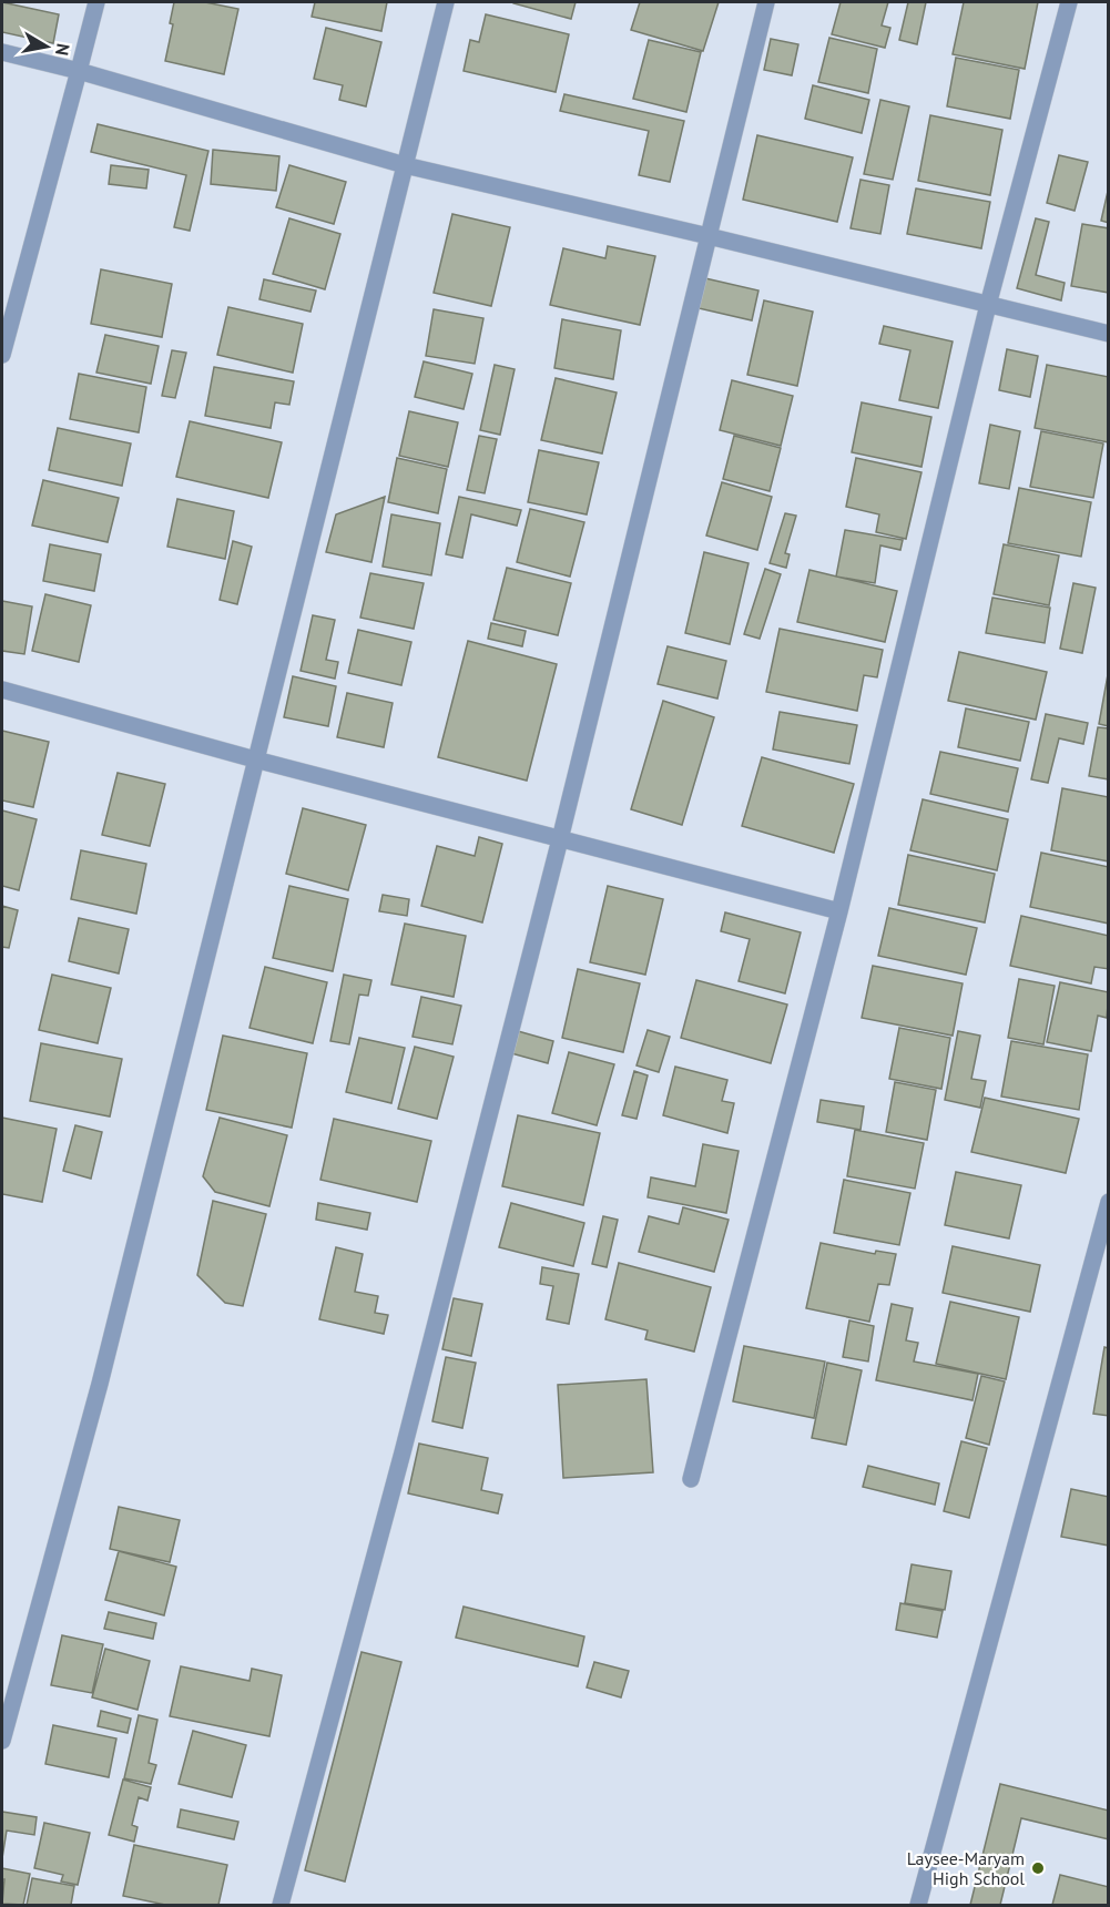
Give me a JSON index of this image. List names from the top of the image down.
{
  "places": ["Laysee-Maryam High School"],
  "north": "right"
}
